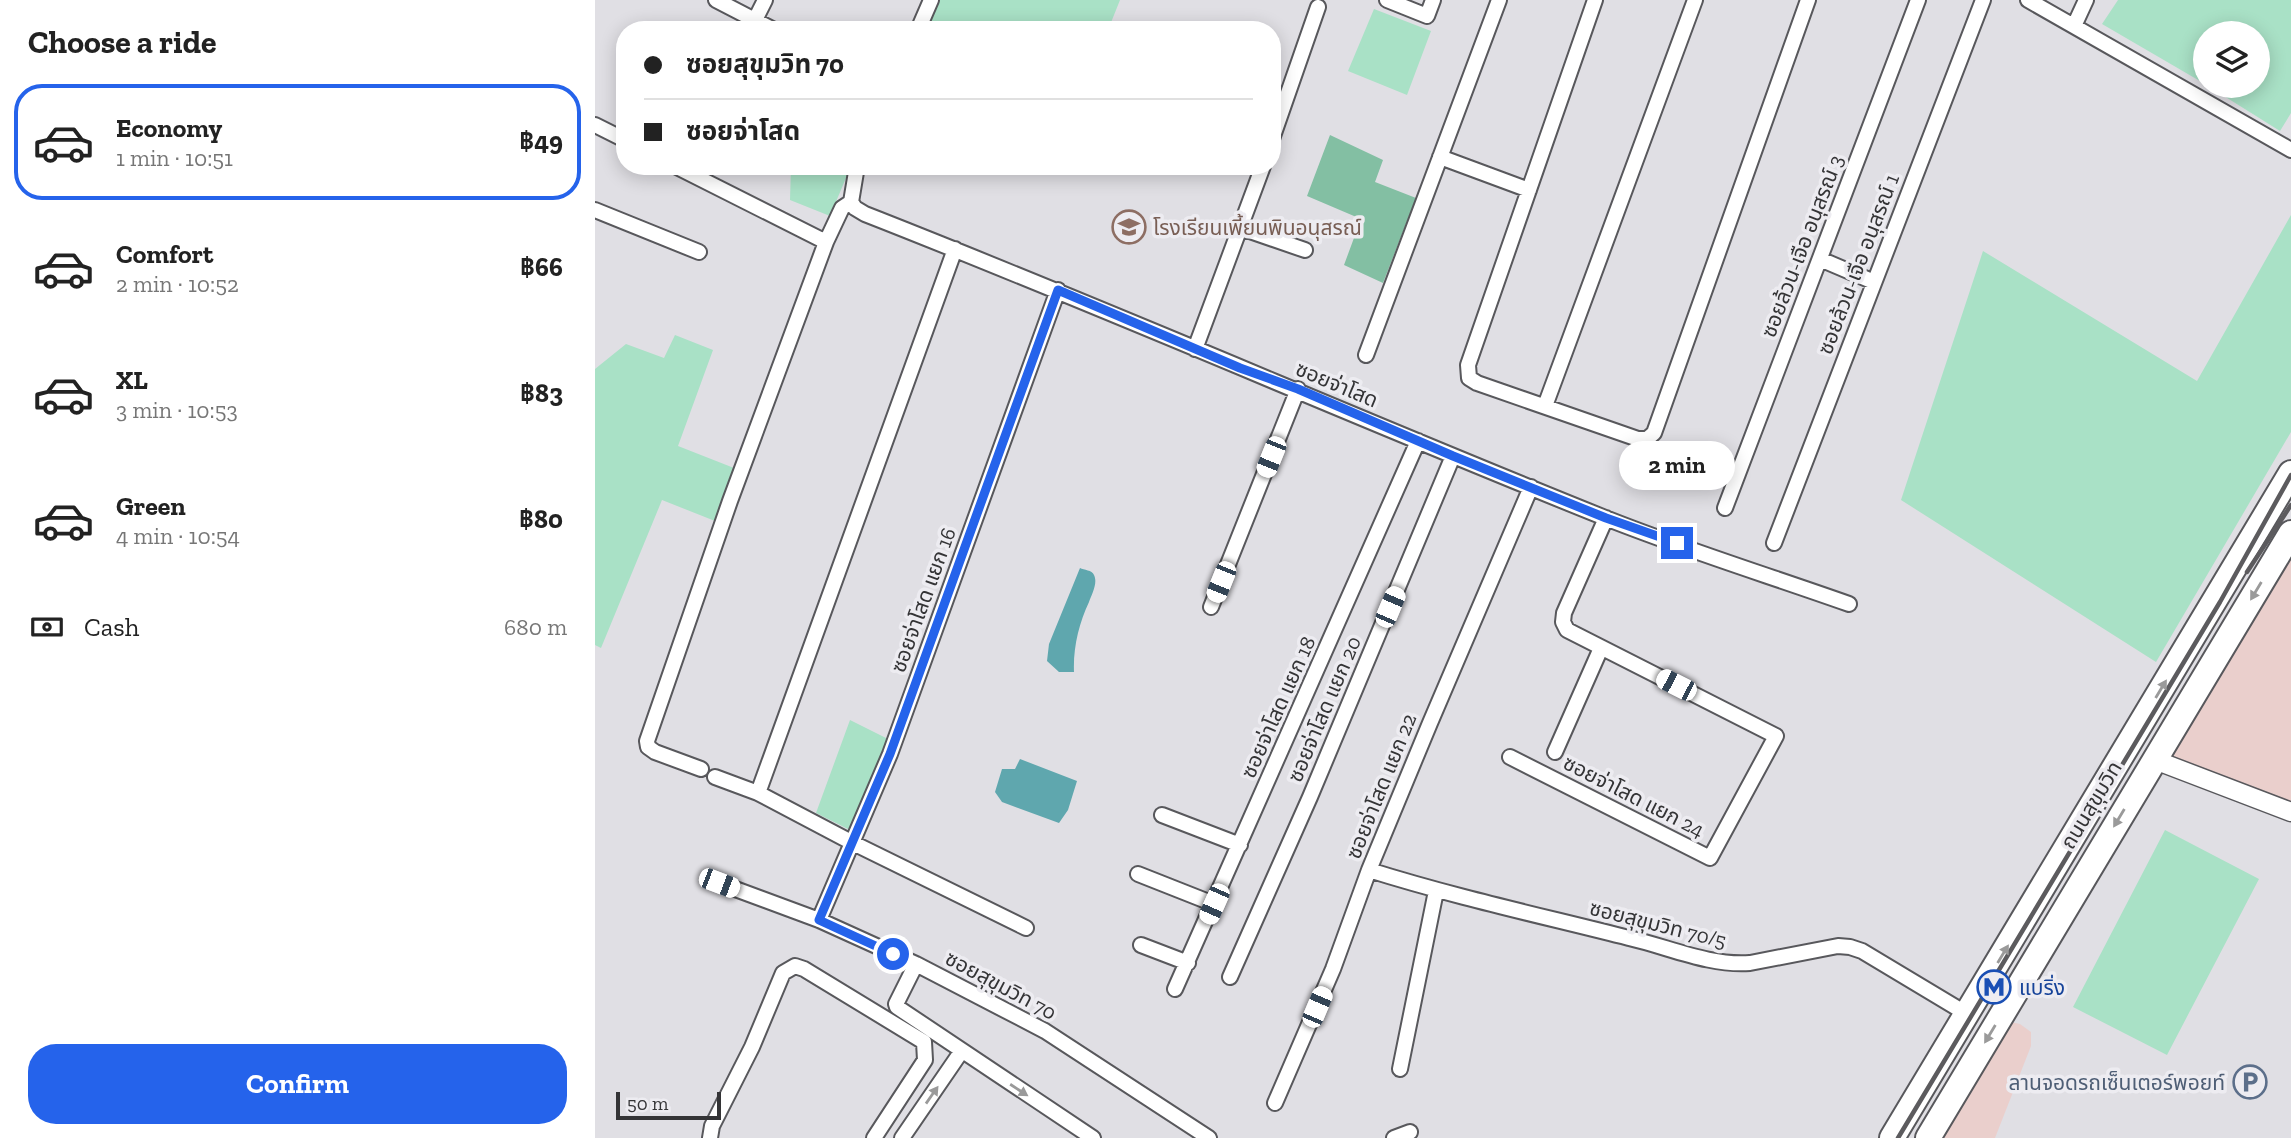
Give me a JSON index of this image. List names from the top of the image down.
{
  "streets": {
    "highway": ["ถนนสุขุมวิท"],
    "street": [
      "ซอยล้วน-เจือ อนุสรณ์ 3",
      "ซอยล้วน-เจือ อนุสรณ์ 1",
      "ซอยจ่าโสด",
      "ซอยจ่าโสด แยก 16",
      "ซอยจ่าโสด แยก 18",
      "ซอยจ่าโสด แยก 20",
      "ซอยจ่าโสด แยก 22",
      "ซอยจ่าโสด แยก 24",
      "ซอยสุขุมวิท 70/5",
      "ซอยสุขุมวิท 70"
    ]
  },
  "crossings": [
    ["ซอยจ่าโสด", "ซอยจ่าโสด แยก 16"],
    ["ซอยจ่าโสด", "ซอยจ่าโสด แยก 18"],
    ["ซอยจ่าโสด", "ซอยจ่าโสด แยก 20"],
    ["ซอยจ่าโสด", "ซอยจ่าโสด แยก 22"],
    ["ซอยจ่าโสด", "ซอยจ่าโสด แยก 24"],
    ["ซอยจ่าโสด แยก 16", "ซอยสุขุมวิท 70"],
    ["ซอยจ่าโสด แยก 22", "ซอยสุขุมวิท 70/5"],
    ["ถนนสุขุมวิท", "ซอยสุขุมวิท 70/5"]
  ],
  "places": {
    "school or university": ["โรงเรียนเพี้ยนพินอนุสรณ์"],
    "metro station": ["แบริ่ง"],
    "parking": ["ลานจอดรถเซ็นเตอร์พอยท์"]
  },
  "scale_bar": "50 m",
  "page": {
    "heading": "Choose a ride",
    "banner": ["ซอยสุขุมวิท 70", "ซอยจ่าโสด"],
    "list": [
      {
        "name": "Economy",
        "note": "1 min · 10:51",
        "value": "฿49"
      },
      {
        "name": "Comfort",
        "note": "2 min · 10:52",
        "value": "฿66"
      },
      {
        "name": "XL",
        "note": "3 min · 10:53",
        "value": "฿83"
      },
      {
        "name": "Green",
        "note": "4 min · 10:54",
        "value": "฿80"
      }
    ],
    "bubble": "2 min",
    "pay": ["Cash", "680 m"],
    "buttons": "Confirm",
    "scale": "50 m"
  }
}
